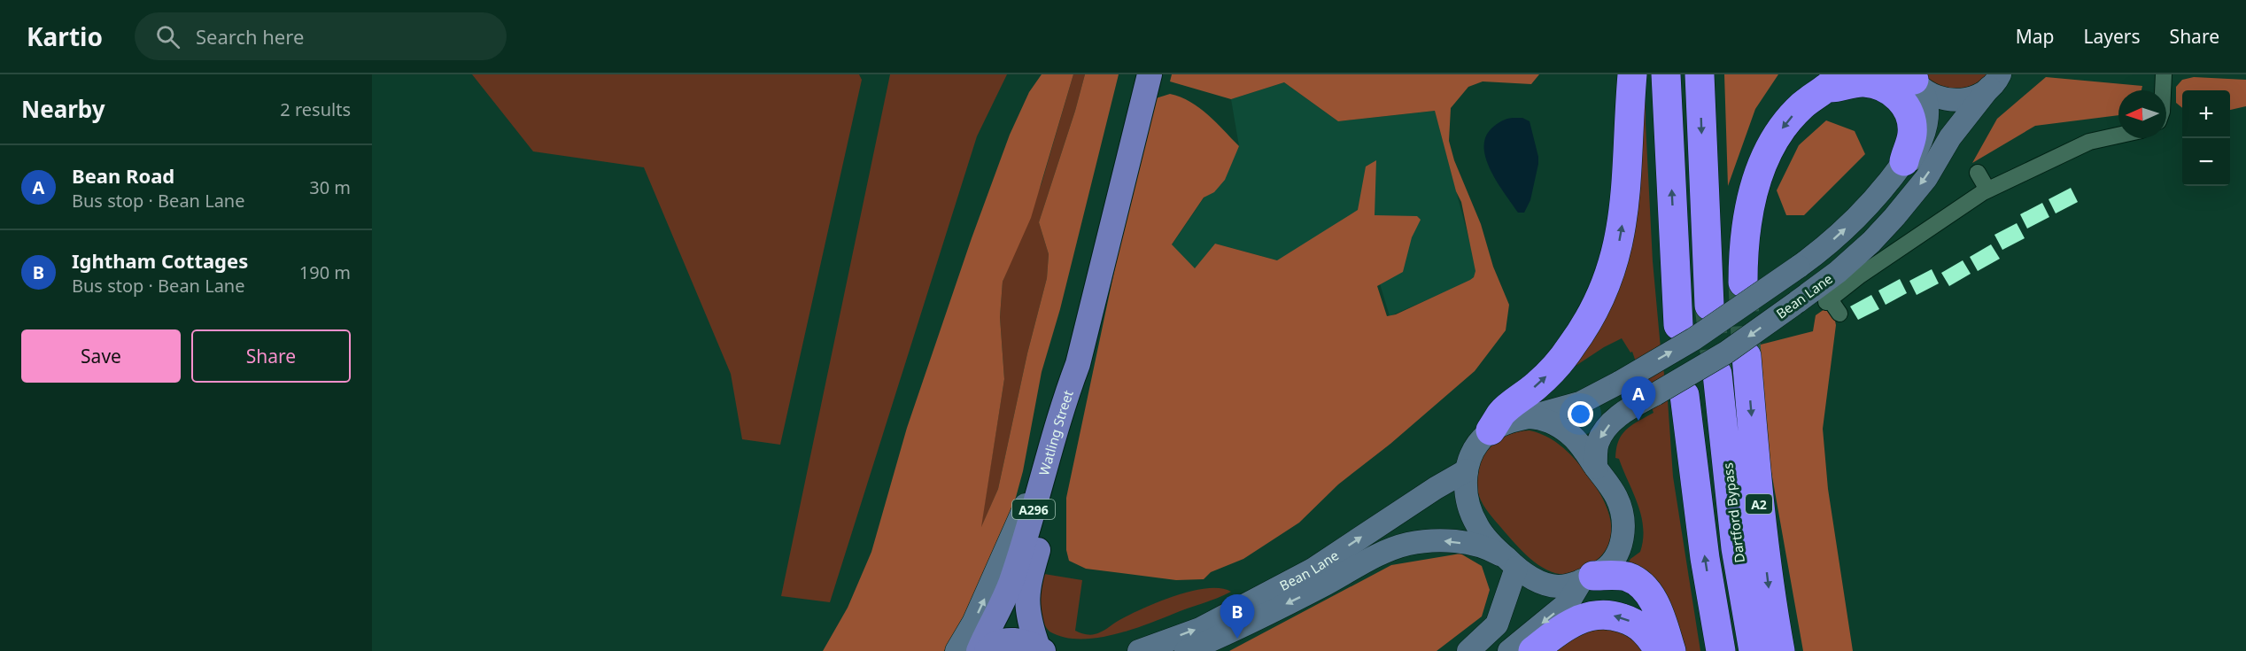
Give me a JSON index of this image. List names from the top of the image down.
{
  "streets": {
    "highway": ["A2", "Dartford Bypass"],
    "main road": ["Bean Lane", "Watling Street", "A296"]
  },
  "north": "left",
  "page": {
    "header": "Kartio",
    "search": "Search here",
    "nav": ["Map", "Layers", "Share"],
    "heading": ["Nearby", "2 results"],
    "map_buttons": ["+", "−"],
    "list": [
      {
        "mark": "A",
        "name": "Bean Road",
        "note": "Bus stop · Bean Lane",
        "value": "30 m"
      },
      {
        "mark": "B",
        "name": "Ightham Cottages",
        "note": "Bus stop · Bean Lane",
        "value": "190 m"
      }
    ],
    "buttons": ["Save", "Share"],
    "pins": ["A", "B"]
  }
}
